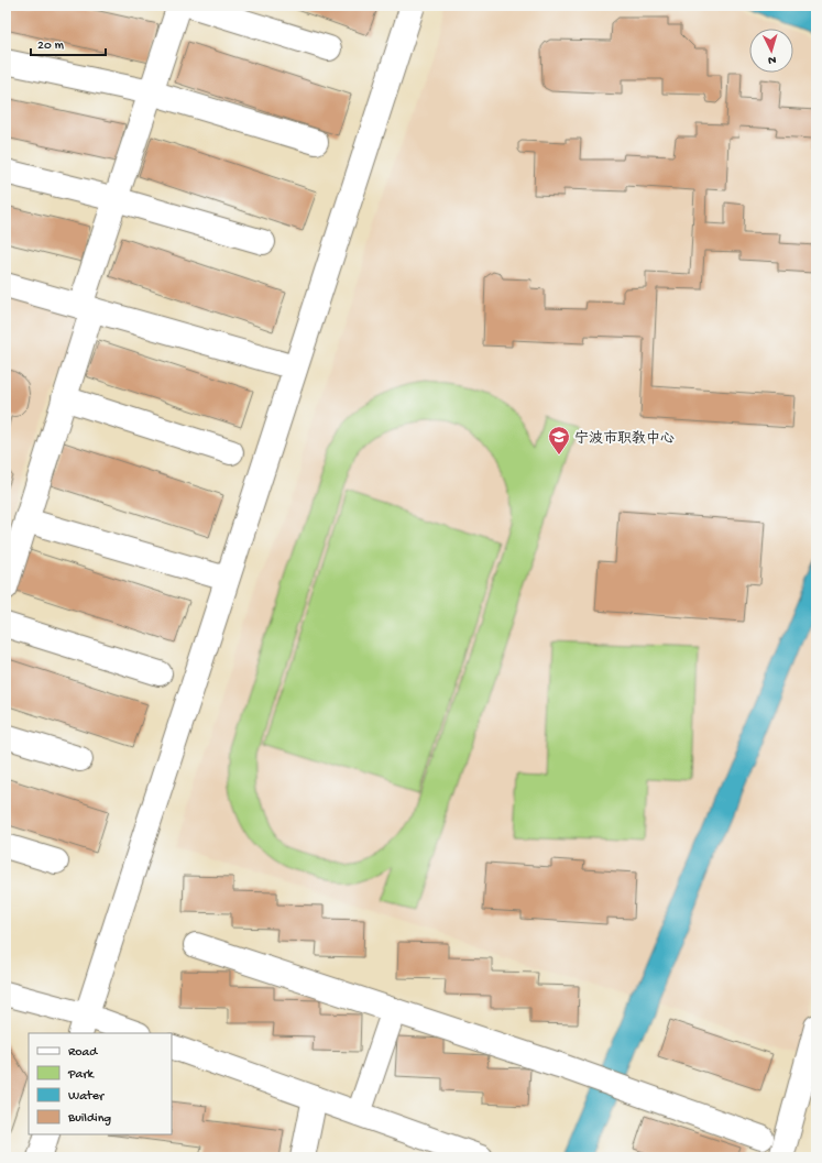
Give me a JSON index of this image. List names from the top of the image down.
{
  "places": {
    "school or university": ["宁波市职教中心"]
  },
  "legend": [
    "Road",
    "Park",
    "Water",
    "Building"
  ],
  "scale_bar": "20 m",
  "north": "bottom"
}
